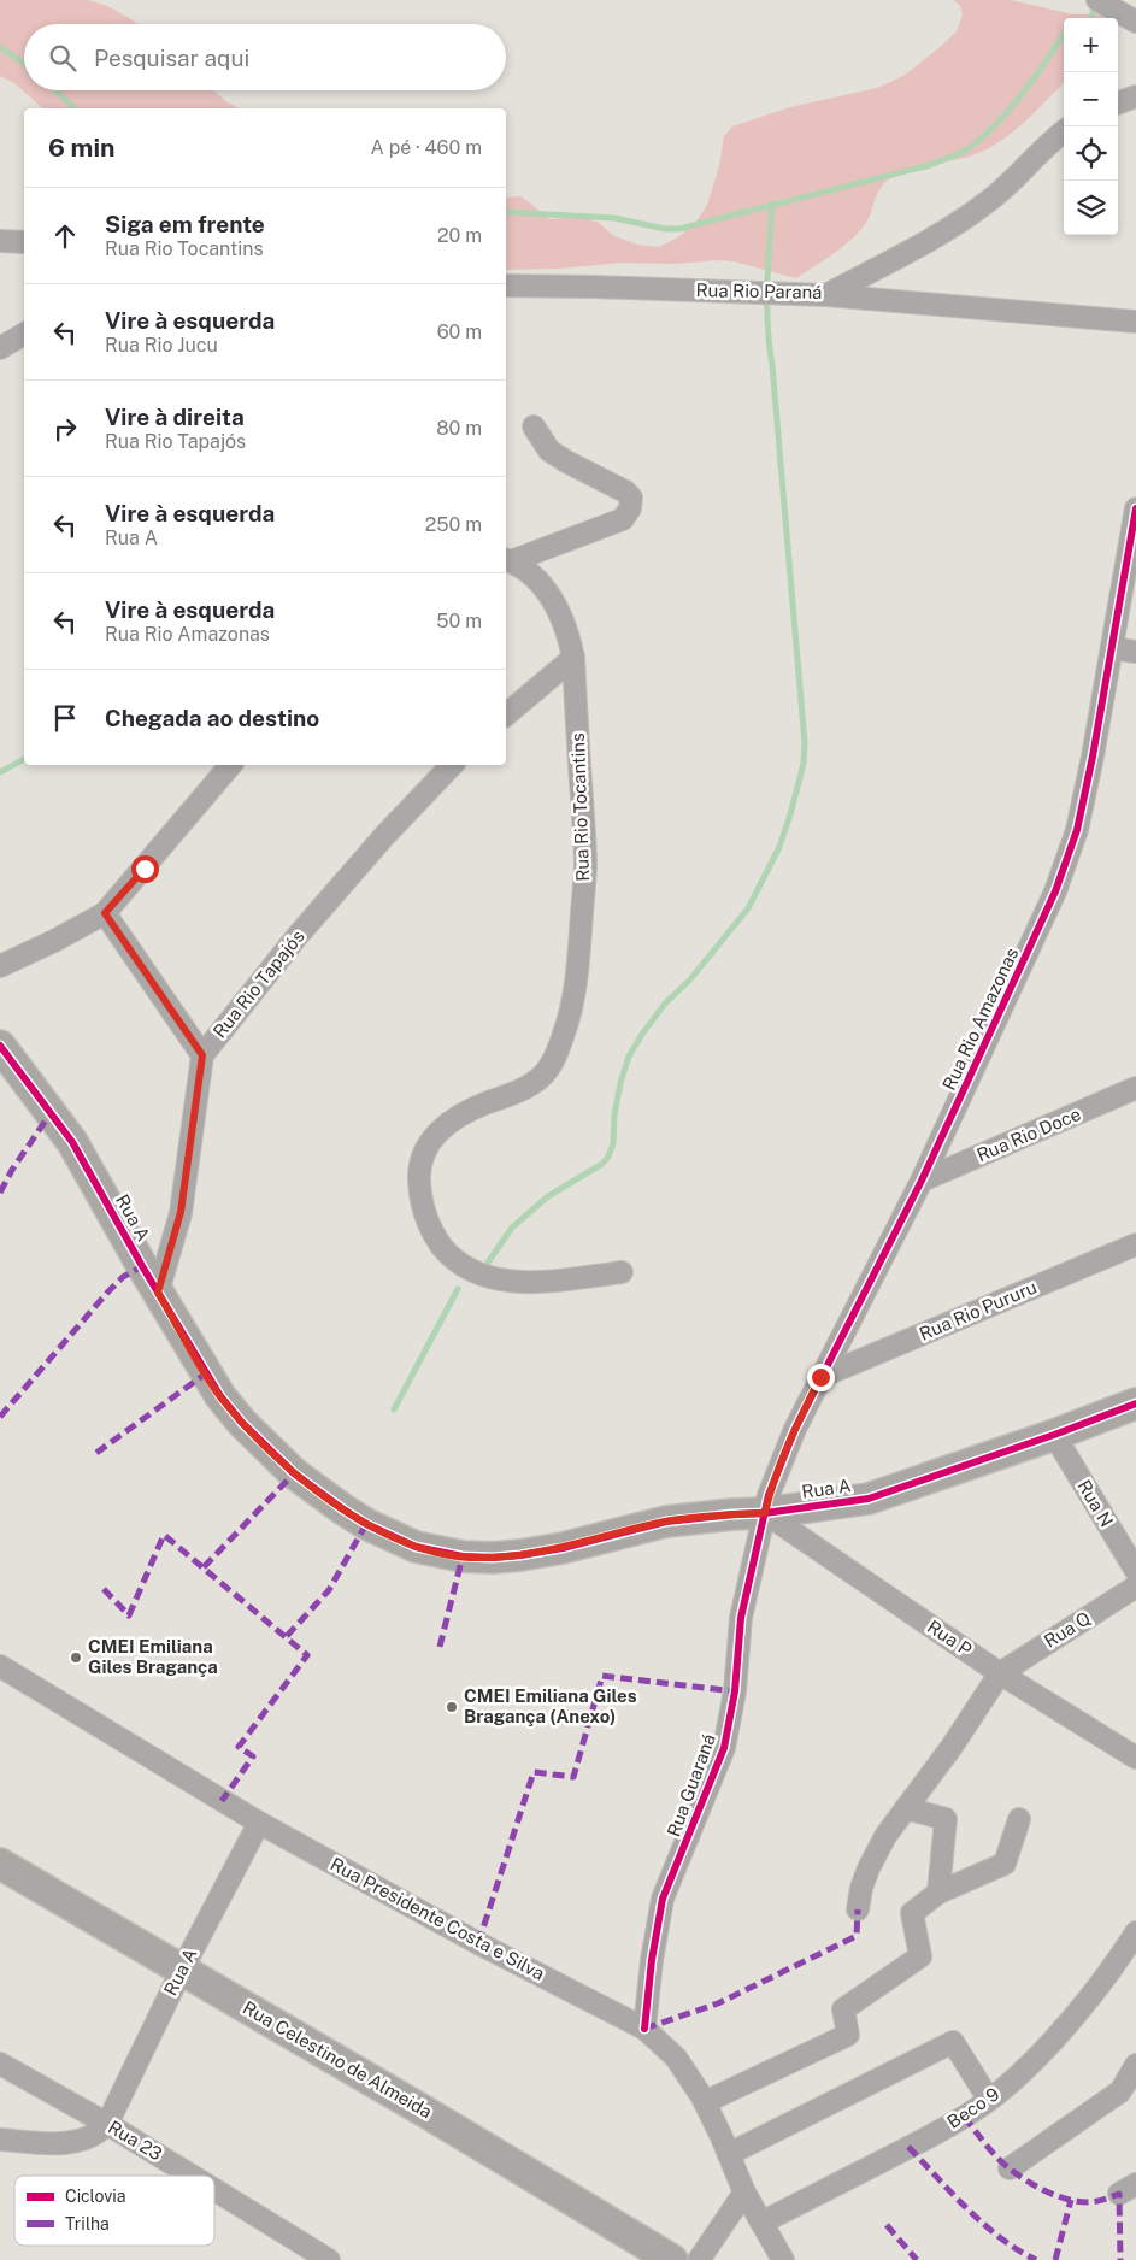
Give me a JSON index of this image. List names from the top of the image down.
{
  "streets": {
    "street": [
      "Rua Rio Paraná",
      "Rua Rio Tocantins",
      "Rua Rio Tapajós",
      "Rua Rio Amazonas",
      "Rua Rio Doce",
      "Rua A",
      "Rua Rio Pururu",
      "Rua N",
      "Rua Q",
      "Rua P",
      "Rua Guaraná",
      "Rua Presidente Costa e Silva",
      "Rua Celestino de Almeida",
      "Beco 9",
      "Rua 23"
    ]
  },
  "crossings": [
    ["Rua Rio Tapajós", "Rua A"],
    ["Rua Rio Amazonas", "Rua Rio Doce"],
    ["Rua Rio Amazonas", "Rua A"],
    ["Rua Rio Amazonas", "Rua Rio Pururu"],
    ["Rua Rio Amazonas", "Rua P"],
    ["Rua Rio Amazonas", "Rua Guaraná"],
    ["Rua A", "Rua N"],
    ["Rua A", "Rua P"],
    ["Rua A", "Rua Guaraná"],
    ["Rua A", "Rua Presidente Costa e Silva"],
    ["Rua A", "Rua Celestino de Almeida"],
    ["Rua A", "Rua 23"],
    ["Rua Q", "Rua P"],
    ["Rua P", "Rua Guaraná"],
    ["Rua Guaraná", "Rua Presidente Costa e Silva"],
    ["Rua Presidente Costa e Silva", "Beco 9"]
  ],
  "places": ["CMEI Emiliana Giles Bragança", "CMEI Emiliana Giles Bragança (Anexo)"],
  "legend": ["Ciclovia", "Trilha"],
  "page": {
    "map_buttons": ["+", "−"],
    "search": "Pesquisar aqui",
    "heading": ["6 min", "A pé · 460 m"],
    "list": [
      ["Siga em frente", "Rua Rio Tocantins", "20 m"],
      ["Vire à esquerda", "Rua Rio Jucu", "60 m"],
      ["Vire à direita", "Rua Rio Tapajós", "80 m"],
      ["Vire à esquerda", "Rua A", "250 m"],
      ["Vire à esquerda", "Rua Rio Amazonas", "50 m"],
      "Chegada ao destino"
    ]
  }
}
